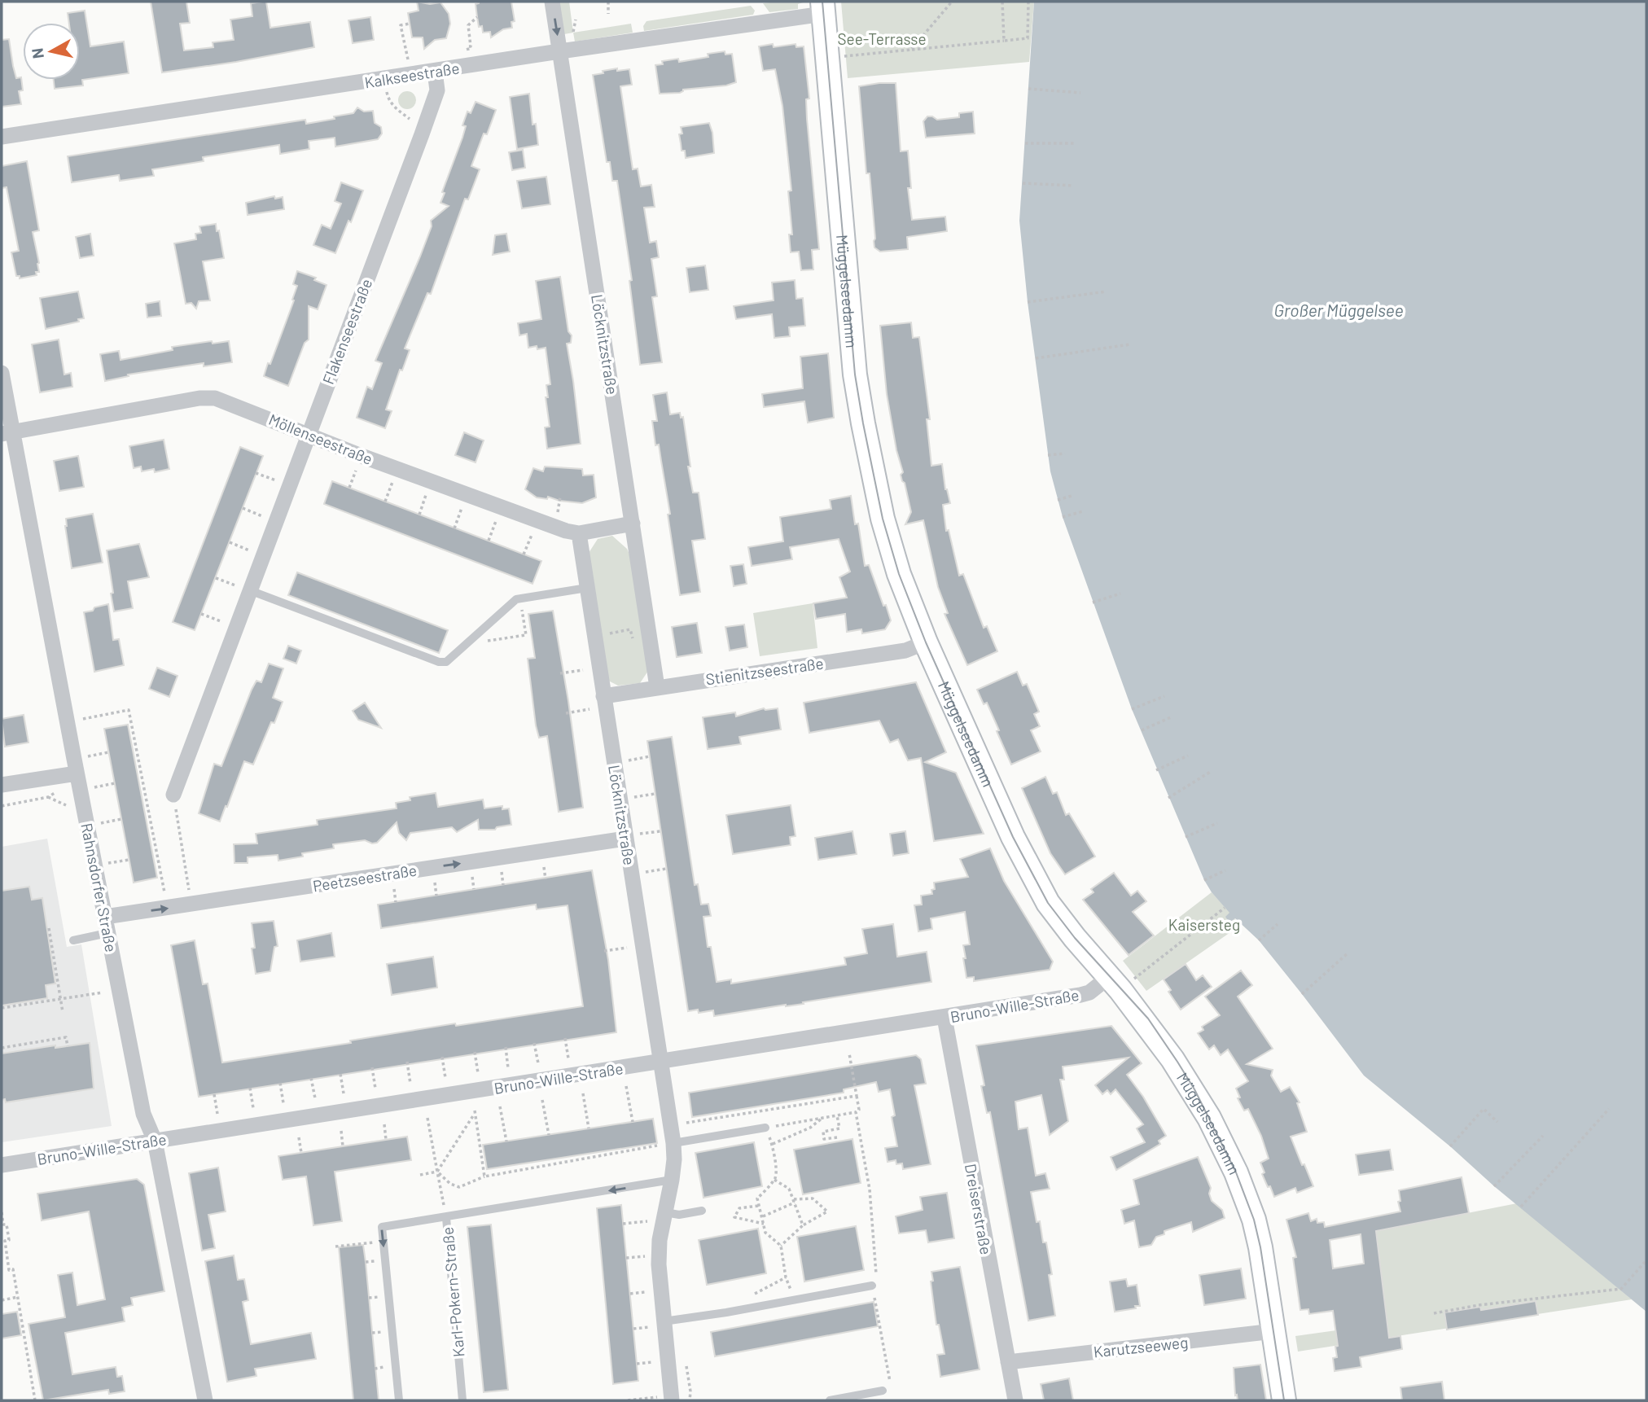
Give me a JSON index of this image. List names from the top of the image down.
{
  "streets": {
    "main road": ["Müggelseedamm"],
    "street": [
      "Kalkseestraße",
      "Flakenseestraße",
      "Löcknitzstraße",
      "Möllenseestraße",
      "Stienitzseestraße",
      "Peetzseestraße",
      "Rahnsdorfer Straße",
      "Bruno-Wille-Straße",
      "Dreiserstraße",
      "Karutzseeweg"
    ],
    "lane": ["Karl-Pokern-Straße"]
  },
  "crossings": [
    ["Kalkseestraße", "Müggelseedamm"],
    ["Kalkseestraße", "Flakenseestraße"],
    ["Kalkseestraße", "Löcknitzstraße"],
    ["Müggelseedamm", "Stienitzseestraße"],
    ["Müggelseedamm", "Bruno-Wille-Straße"],
    ["Müggelseedamm", "Karutzseeweg"],
    ["Flakenseestraße", "Möllenseestraße"],
    ["Löcknitzstraße", "Möllenseestraße"],
    ["Löcknitzstraße", "Stienitzseestraße"],
    ["Löcknitzstraße", "Peetzseestraße"],
    ["Löcknitzstraße", "Bruno-Wille-Straße"],
    ["Möllenseestraße", "Rahnsdorfer Straße"],
    ["Peetzseestraße", "Rahnsdorfer Straße"],
    ["Rahnsdorfer Straße", "Bruno-Wille-Straße"],
    ["Bruno-Wille-Straße", "Dreiserstraße"],
    ["Dreiserstraße", "Karutzseeweg"]
  ],
  "one_way": ["Peetzseestraße"],
  "water": ["Großer Müggelsee"],
  "parks": ["See-Terrasse", "Kaisersteg"],
  "north": "left"
}
